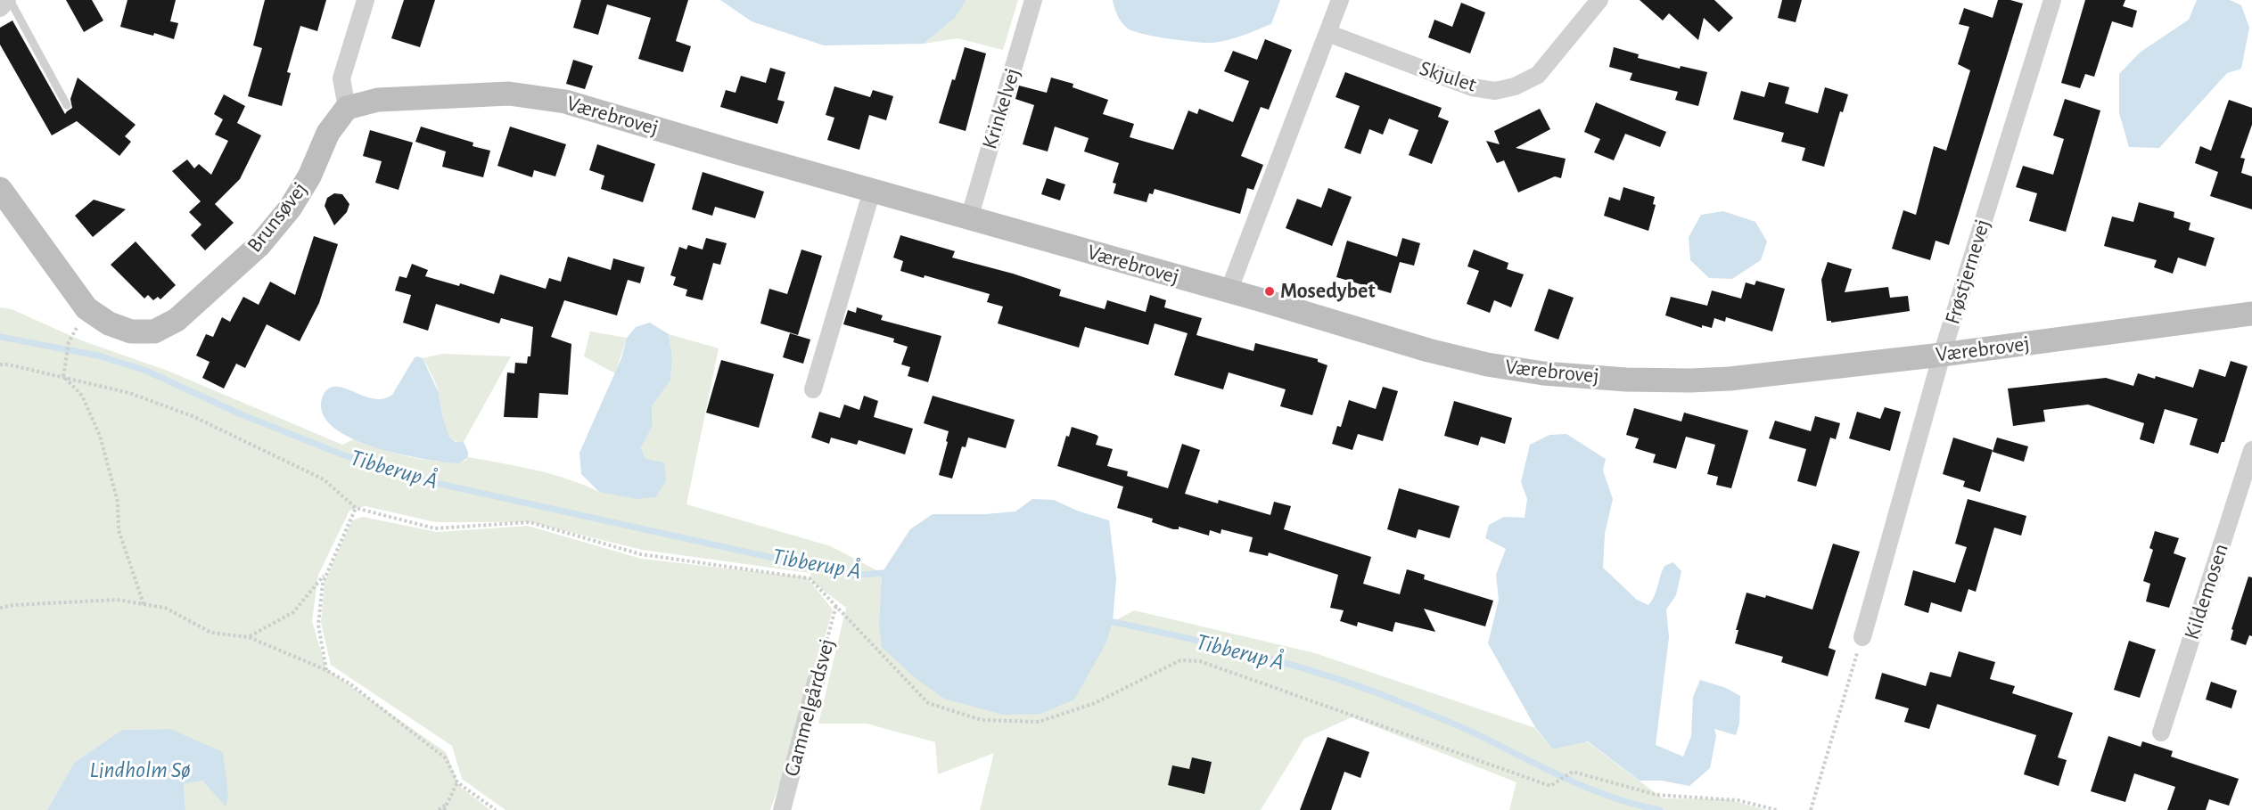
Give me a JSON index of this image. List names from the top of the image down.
{
  "streets": {
    "street": [
      "Skjulet",
      "Krinkelvej",
      "Værebrovej",
      "Brunsøvej",
      "Frøstjernevej",
      "Kildemosen",
      "Gammelgårdsvej"
    ]
  },
  "crossings": [
    ["Krinkelvej", "Værebrovej"],
    ["Værebrovej", "Brunsøvej"],
    ["Værebrovej", "Frøstjernevej"]
  ],
  "water": ["Tibberup Å", "Lindholm Sø"],
  "places": ["Mosedybet"]
}
